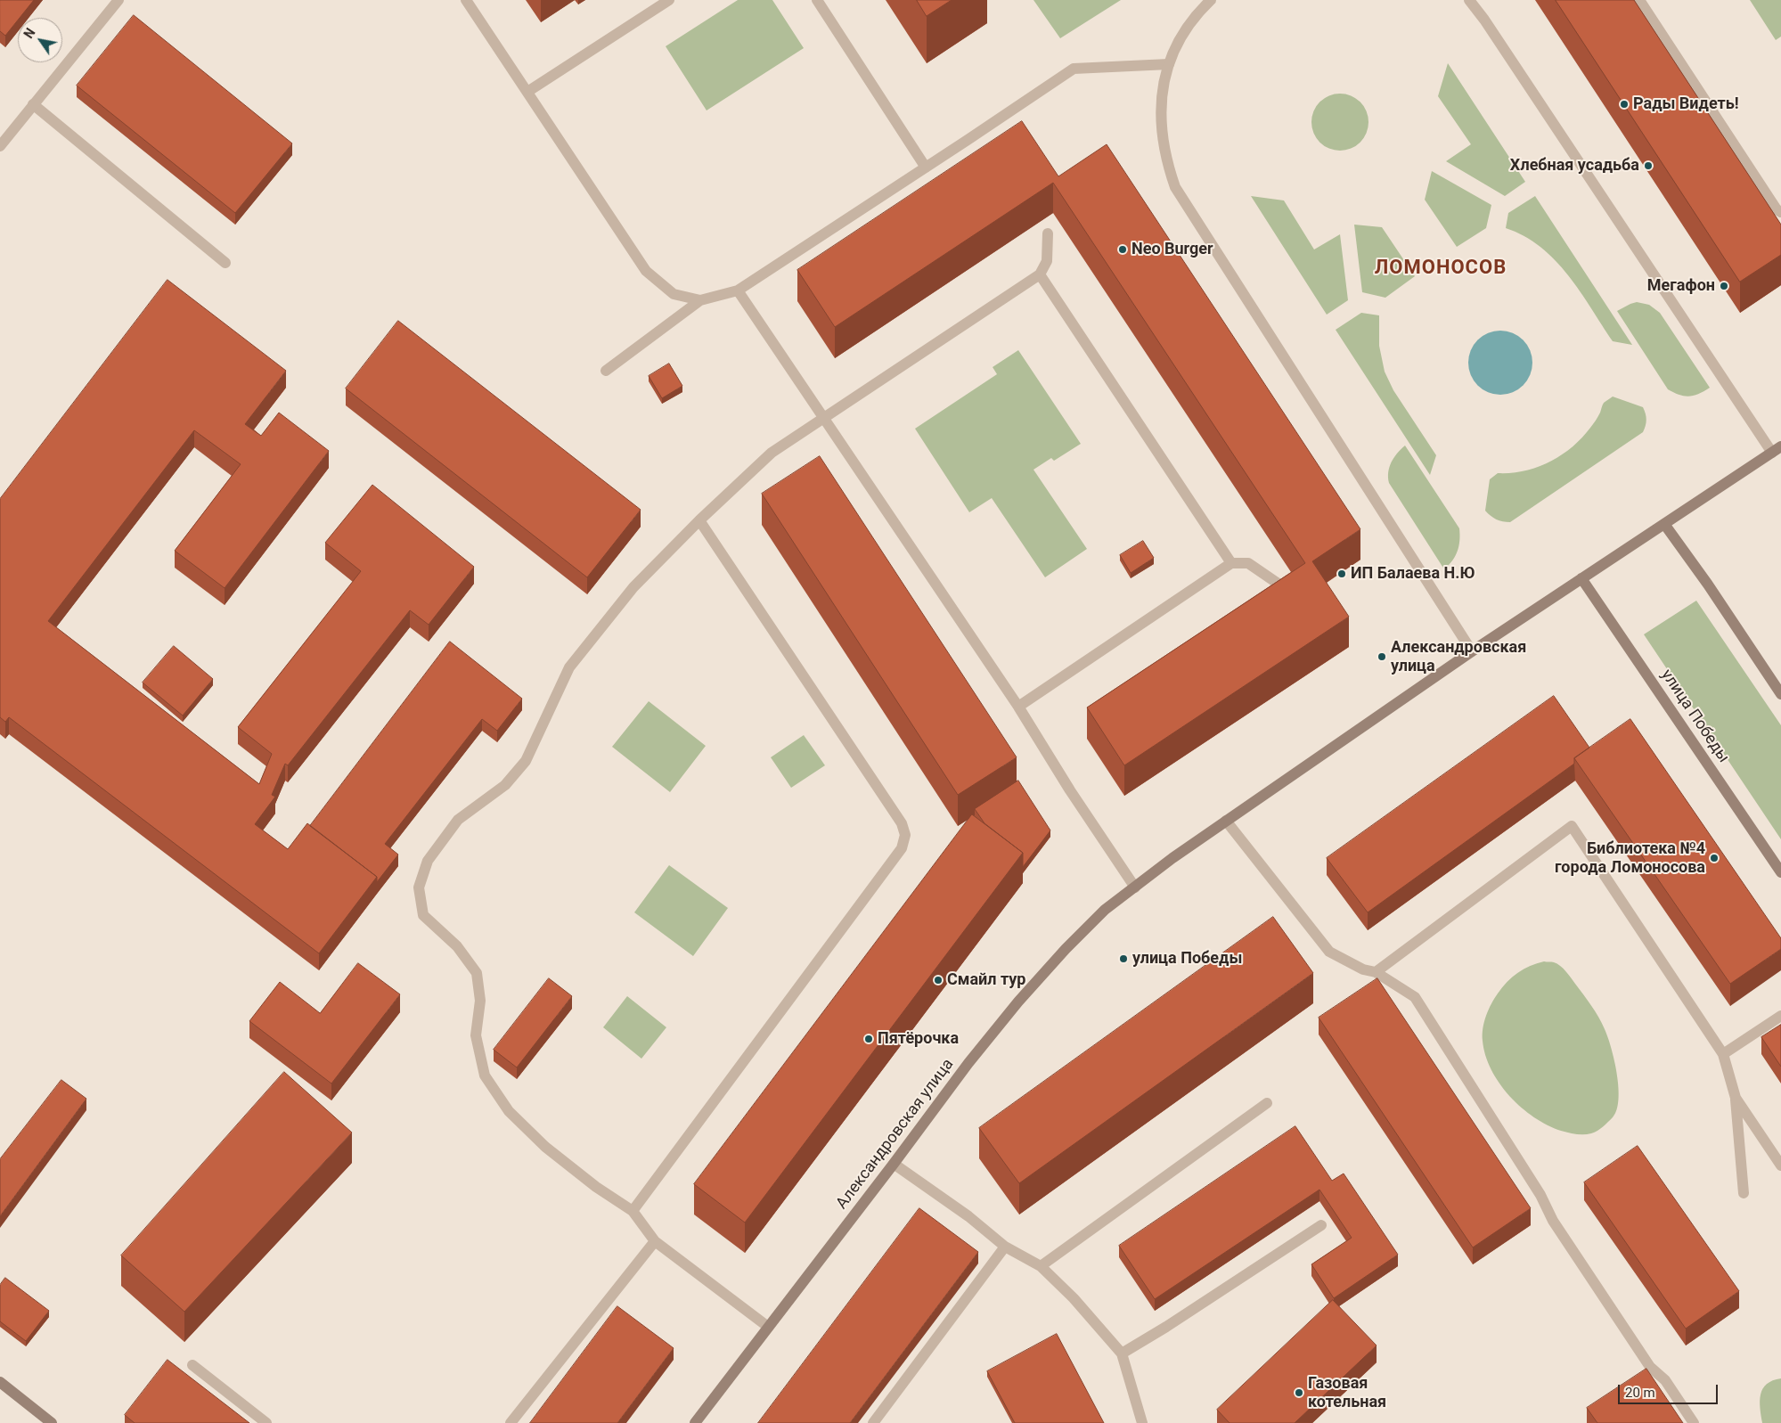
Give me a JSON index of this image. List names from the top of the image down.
{
  "streets": {
    "main road": ["улица Победы", "Александровская улица"]
  },
  "crossings": [
    ["улица Победы", "Александровская улица"]
  ],
  "districts": ["ЛОМОНОСОВ"],
  "places": [
    "Рады Видеть!",
    "Хлебная усадьба",
    "Neo Burger",
    "Мегафон",
    "ИП Балаева Н.Ю",
    "Александровская улица",
    "Библиотека №4 города Ломоносова",
    "улица Победы",
    "Смайл тур",
    "Пятёрочка",
    "Газовая котельная"
  ],
  "scale_bar": "20 m",
  "north": "top left"
}
